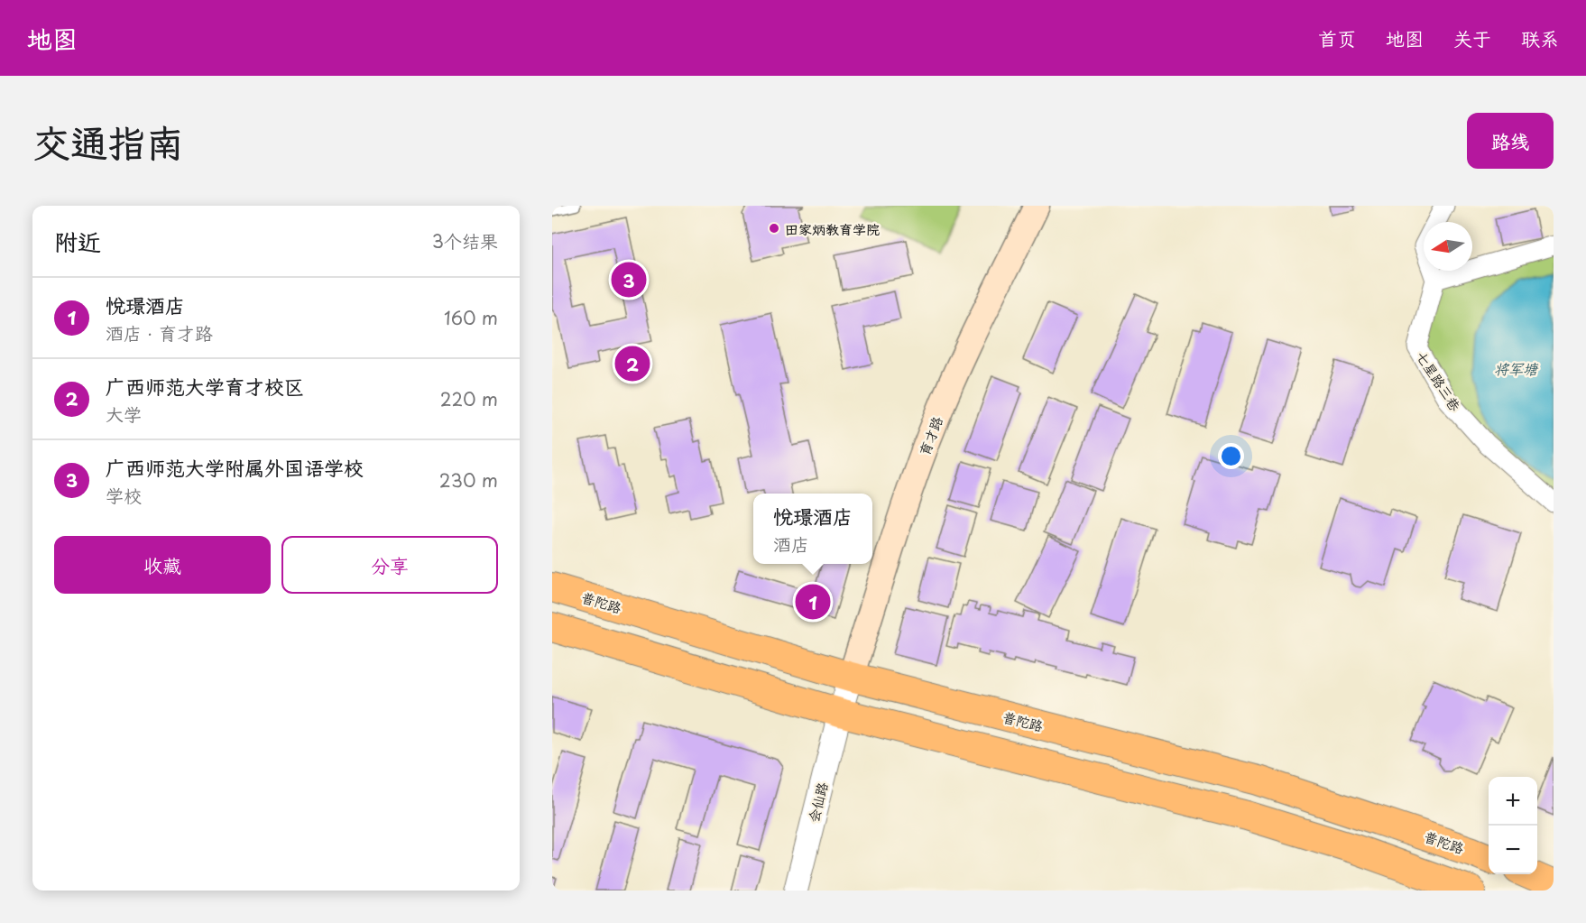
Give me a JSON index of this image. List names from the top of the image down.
{
  "streets": {
    "main road": ["育才路", "普陀路"],
    "street": ["七星路三巷", "会仙路"]
  },
  "crossings": [
    ["育才路", "普陀路"],
    ["育才路", "会仙路"],
    ["普陀路", "会仙路"]
  ],
  "water": ["将军塘"],
  "places": ["田家炳教育学院"],
  "north": "left",
  "page": {
    "header": "地图",
    "nav": [
      "首页",
      "地图",
      "关于",
      "联系"
    ],
    "title": "交通指南",
    "buttons": [
      "路线",
      ["收藏", "分享"]
    ],
    "heading": ["附近", "3个结果"],
    "pins": ["3", "2", "1"],
    "list": [
      {
        "mark": "1",
        "name": "悦璟酒店",
        "note": "酒店 · 育才路",
        "value": "160 m"
      },
      {
        "mark": "2",
        "name": "广西师范大学育才校区",
        "note": "大学",
        "value": "220 m"
      },
      {
        "mark": "3",
        "name": "广西师范大学附属外国语学校",
        "note": "学校",
        "value": "230 m"
      }
    ],
    "popup": ["悦璟酒店", "酒店"],
    "map_buttons": ["+", "−"]
  }
}
